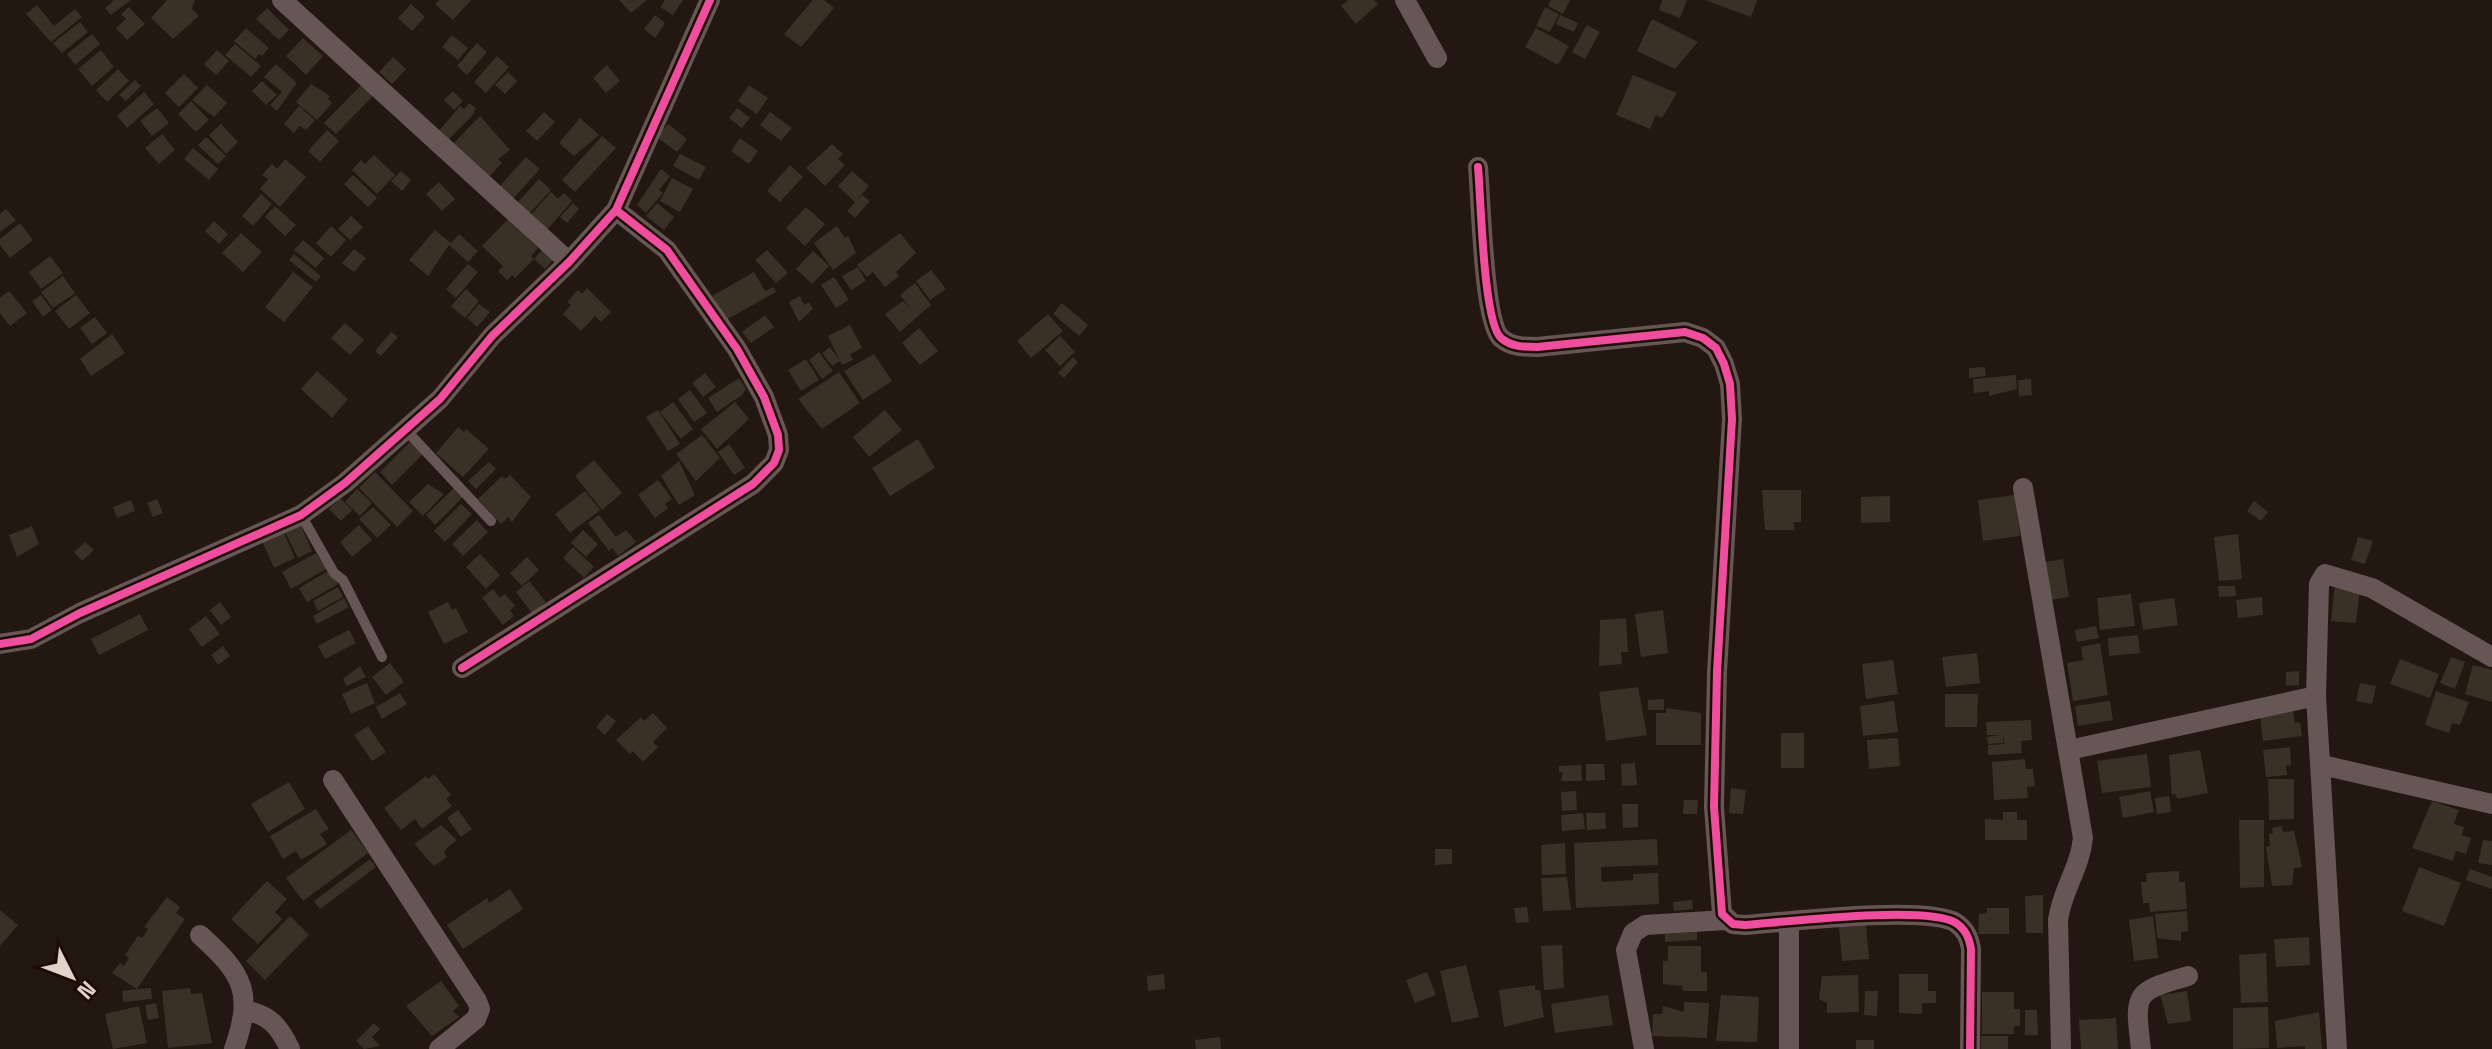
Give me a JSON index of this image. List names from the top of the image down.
{
  "north": "bottom right"
}
